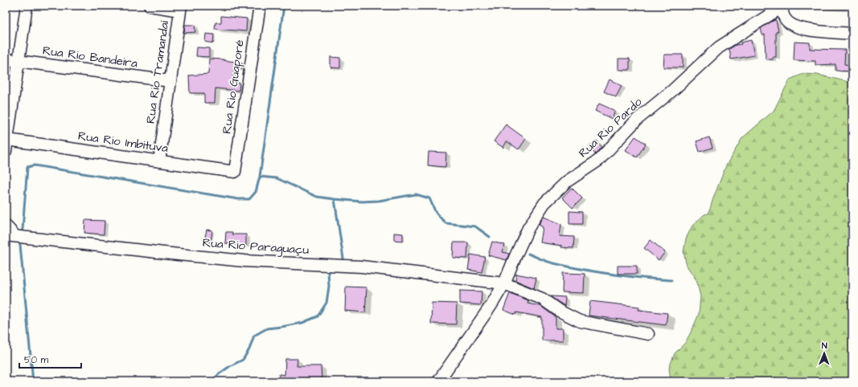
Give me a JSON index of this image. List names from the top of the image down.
{
  "streets": {
    "street": [
      "Rua Rio Bandeira",
      "Rua Rio Tramandaí",
      "Rua Rio Guaporé",
      "Rua Rio Pardo",
      "Rua Rio Imbituva",
      "Rua Rio Paraguaçu"
    ]
  },
  "crossings": [
    ["Rua Rio Bandeira", "Rua Rio Tramandaí"],
    ["Rua Rio Tramandaí", "Rua Rio Imbituva"],
    ["Rua Rio Guaporé", "Rua Rio Imbituva"],
    ["Rua Rio Pardo", "Rua Rio Paraguaçu"]
  ],
  "scale_bar": "50 m",
  "north": "top"
}
